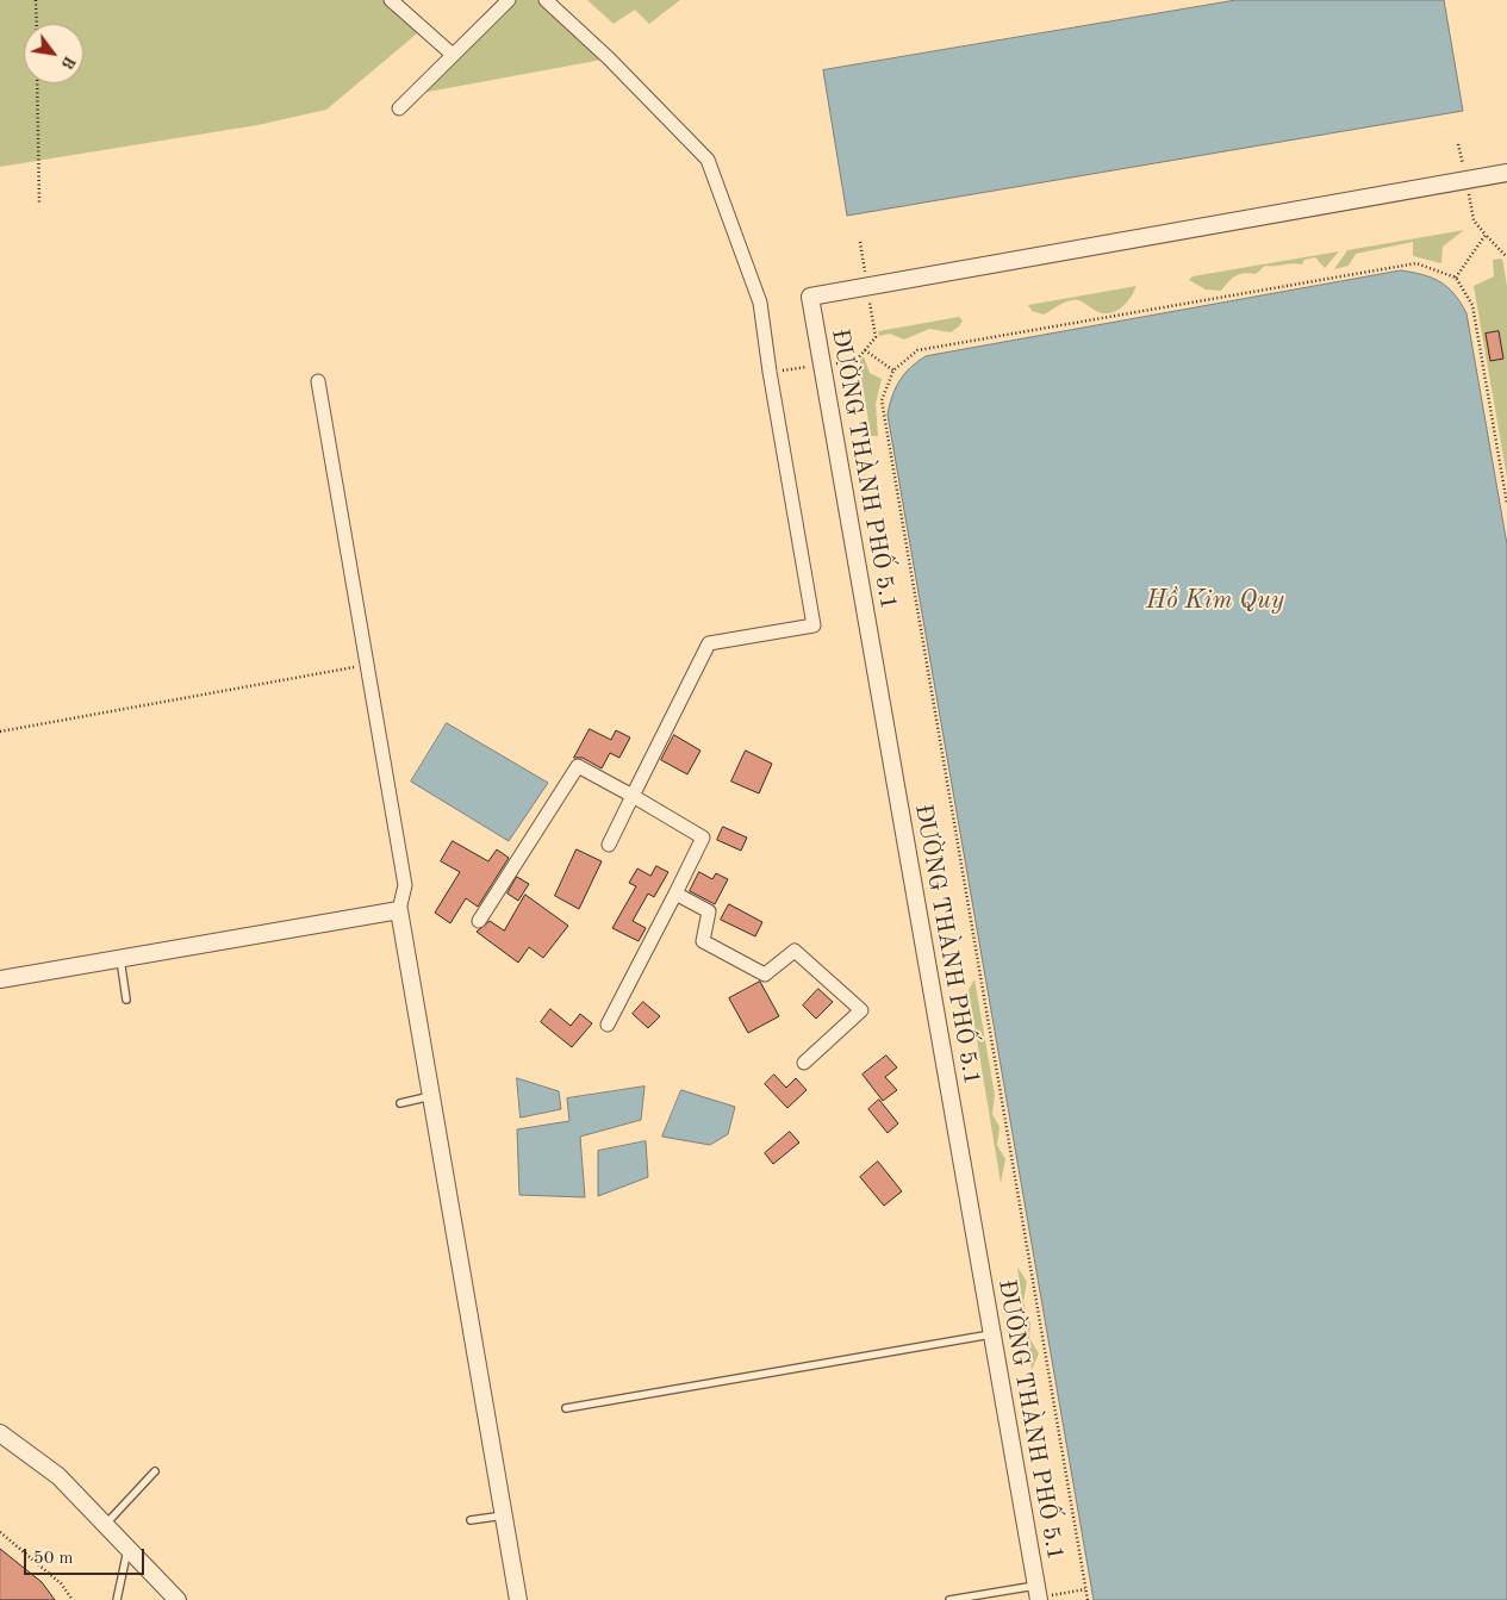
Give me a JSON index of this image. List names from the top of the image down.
{
  "streets": {
    "street": ["ĐƯỜNG THÀNH PHỐ 5.1"]
  },
  "water": ["Hồ Kim Quy"],
  "scale_bar": "50 m",
  "north": "bottom right"
}
